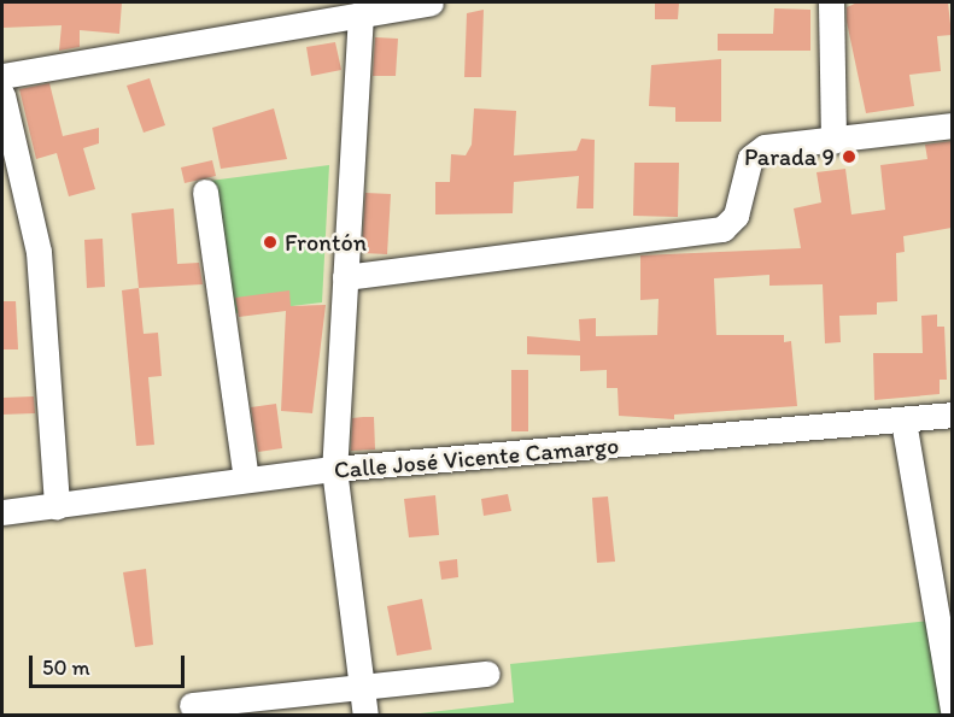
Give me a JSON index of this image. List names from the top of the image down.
{
  "streets": {
    "street": ["Calle José Vicente Camargo"]
  },
  "places": ["Parada 9", "Frontón"],
  "scale_bar": "50 m"
}
